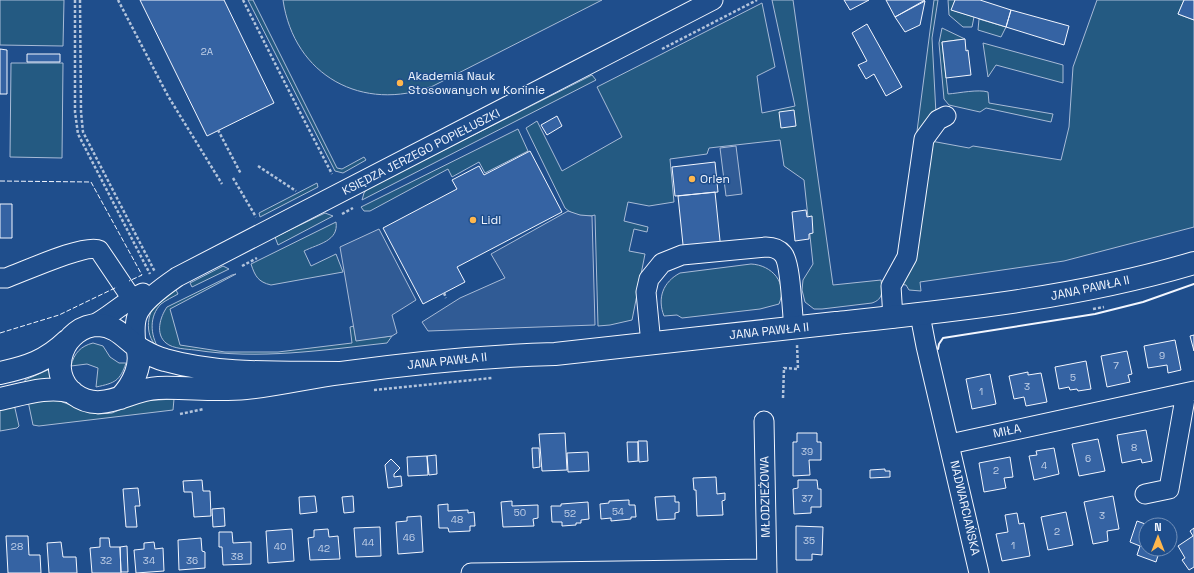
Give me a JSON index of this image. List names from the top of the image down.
{
  "streets": {
    "main road": ["JANA PAWŁA II"],
    "street": [
      "KSIĘDZA JERZEGO POPIEŁUSZKI",
      "MIŁA",
      "MŁODZIEŻOWA",
      "NADWARCIAŃSKA"
    ]
  },
  "crossings": [
    ["KSIĘDZA JERZEGO POPIEŁUSZKI", "JANA PAWŁA II"],
    ["MIŁA", "NADWARCIAŃSKA"]
  ],
  "places": ["Akademia Nauk Stosowanych w Koninie", "Orlen", "Lidl"],
  "house_numbers": [
    "2A",
    "9",
    "7",
    "5",
    "3",
    "1",
    "8",
    "39",
    "6",
    "4",
    "2",
    "37",
    "54",
    "50",
    "52",
    "3",
    "48",
    "2",
    "46",
    "35",
    "44",
    "1",
    "28",
    "40",
    "42",
    "38",
    "32",
    "34",
    "36"
  ],
  "north": "top"
}
